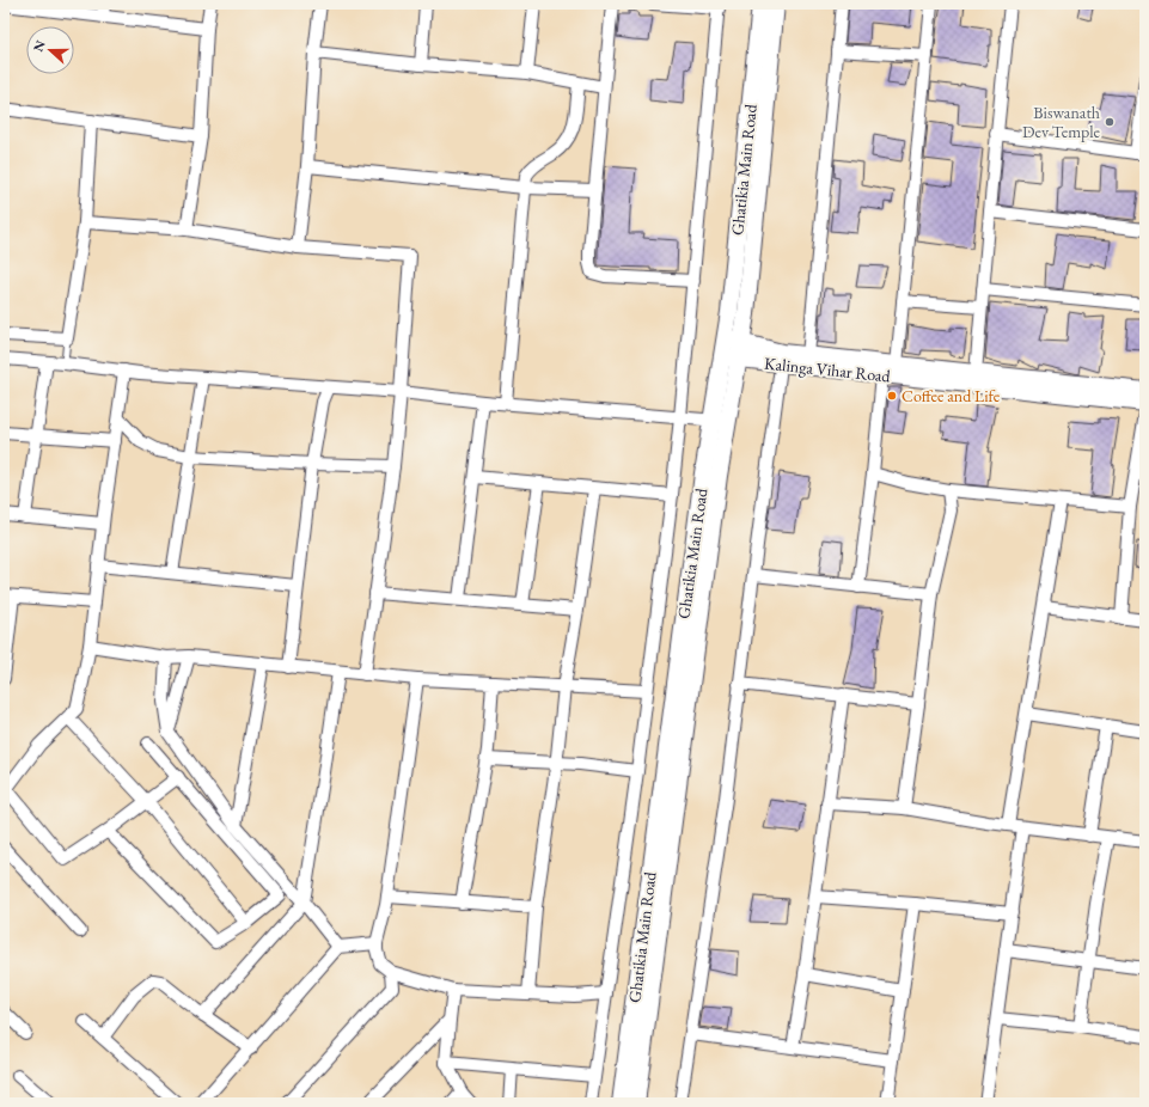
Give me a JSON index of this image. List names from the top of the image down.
{
  "streets": {
    "street": ["Ghatikia Main Road", "Kalinga Vihar Road"]
  },
  "crossings": [
    ["Ghatikia Main Road", "Kalinga Vihar Road"]
  ],
  "places": ["Biswanath Dev Temple", "Coffee and Life"],
  "north": "left"
}
